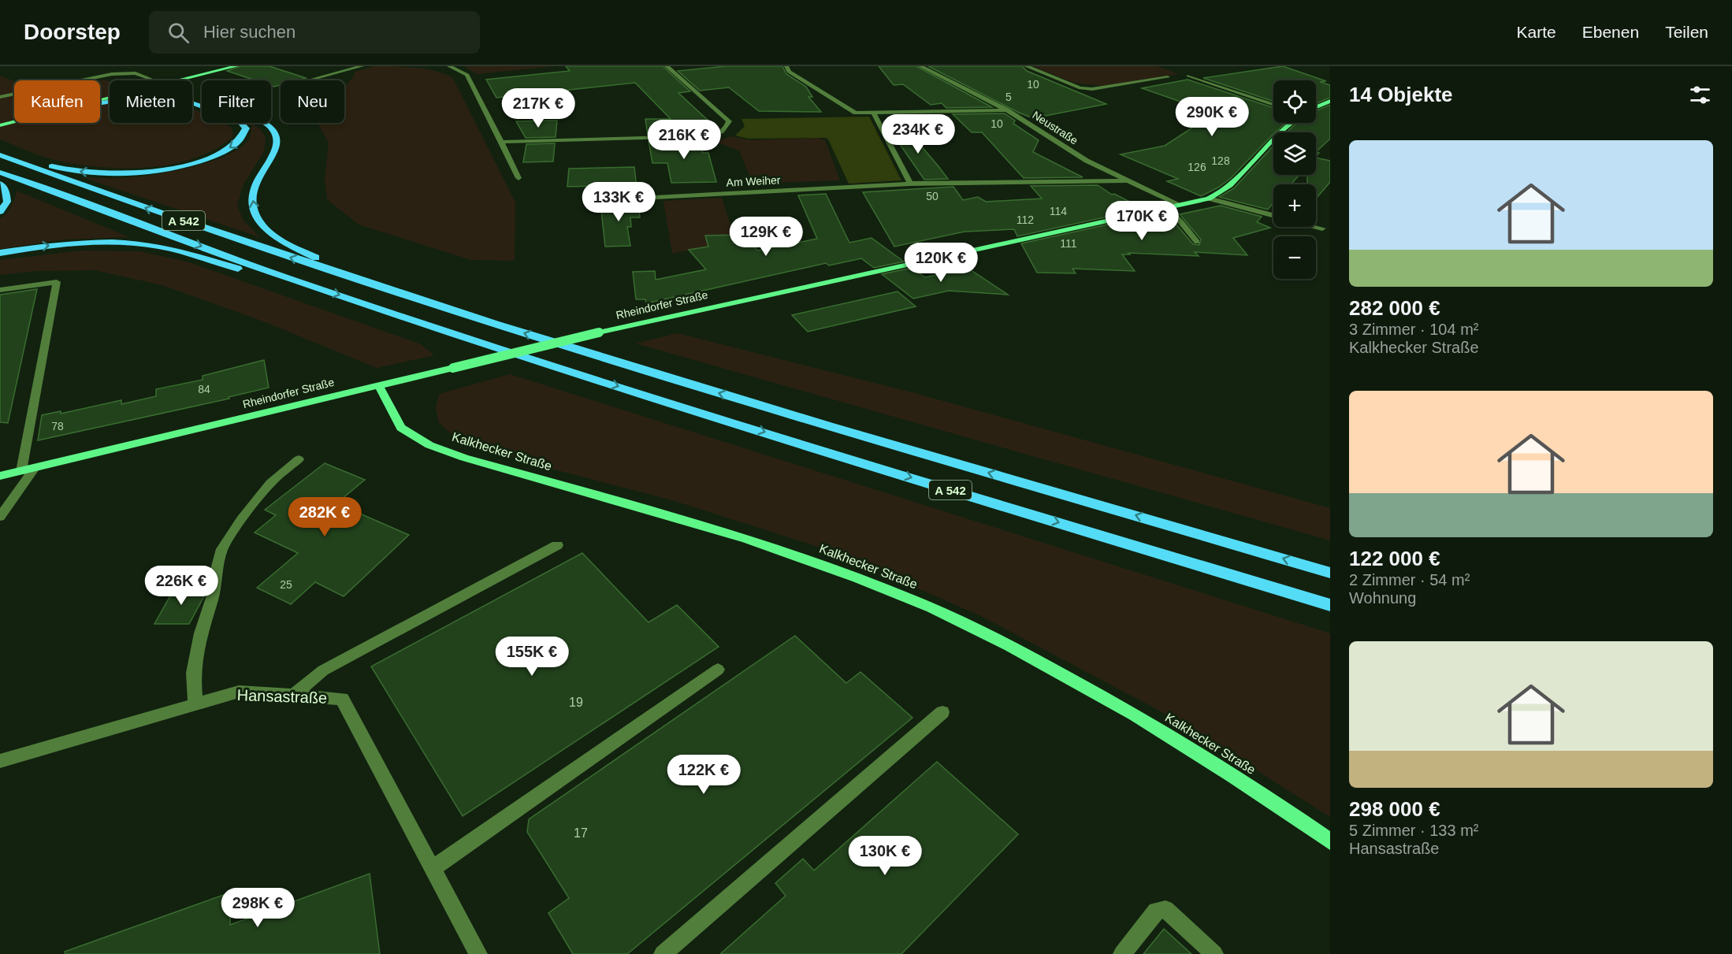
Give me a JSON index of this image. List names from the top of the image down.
{
  "streets": {
    "highway": ["A 542"],
    "main road": ["Rheindorfer Straße", "Kalkhecker Straße"],
    "street": ["Neustraße", "Am Weiher", "Hansastraße"]
  },
  "crossings": [
    ["Neustraße", "Am Weiher"],
    ["Neustraße", "Rheindorfer Straße"],
    ["Rheindorfer Straße", "Kalkhecker Straße"]
  ],
  "house_numbers": [
    "10",
    "5",
    "10",
    "128",
    "126",
    "50",
    "114",
    "112",
    "111",
    "84",
    "78",
    "25",
    "19",
    "17"
  ],
  "page": {
    "header": "Doorstep",
    "search": "Hier suchen",
    "nav": ["Karte", "Ebenen", "Teilen"],
    "heading": "14 Objekte",
    "map_buttons": ["+", "−"],
    "chip": [
      "Kaufen",
      "Mieten",
      "Filter",
      "Neu"
    ],
    "price": [
      "217K €",
      "290K €",
      "234K €",
      "216K €",
      "133K €",
      "170K €",
      "129K €",
      "120K €",
      "282K €",
      "226K €",
      "155K €",
      "122K €",
      "130K €",
      "298K €"
    ],
    "list": [
      {
        "name": "282 000 €",
        "note": "3 Zimmer · 104 m² · Kalkhecker Straße"
      },
      {
        "name": "122 000 €",
        "note": "2 Zimmer · 54 m² · Wohnung"
      },
      {
        "name": "298 000 €",
        "note": "5 Zimmer · 133 m² · Hansastraße"
      }
    ]
  }
}
